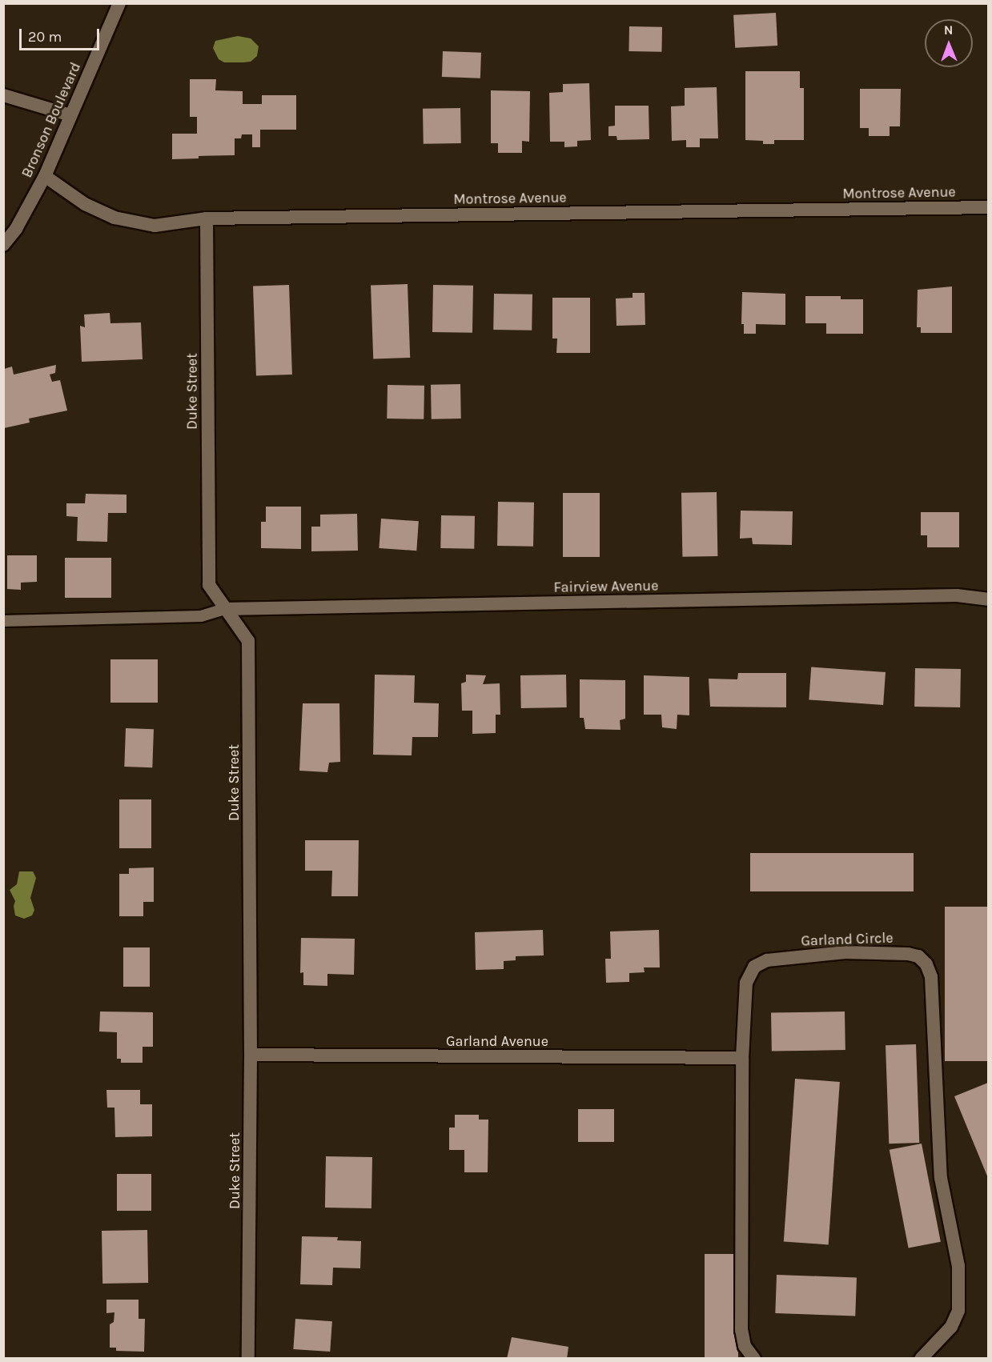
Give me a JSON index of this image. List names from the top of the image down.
{
  "streets": {
    "street": [
      "Bronson Boulevard",
      "Montrose Avenue",
      "Duke Street",
      "Fairview Avenue",
      "Garland Circle",
      "Garland Avenue"
    ]
  },
  "crossings": [
    ["Bronson Boulevard", "Montrose Avenue"],
    ["Montrose Avenue", "Duke Street"],
    ["Duke Street", "Fairview Avenue"],
    ["Duke Street", "Garland Avenue"],
    ["Garland Circle", "Garland Avenue"]
  ],
  "scale_bar": "20 m",
  "north": "top"
}
